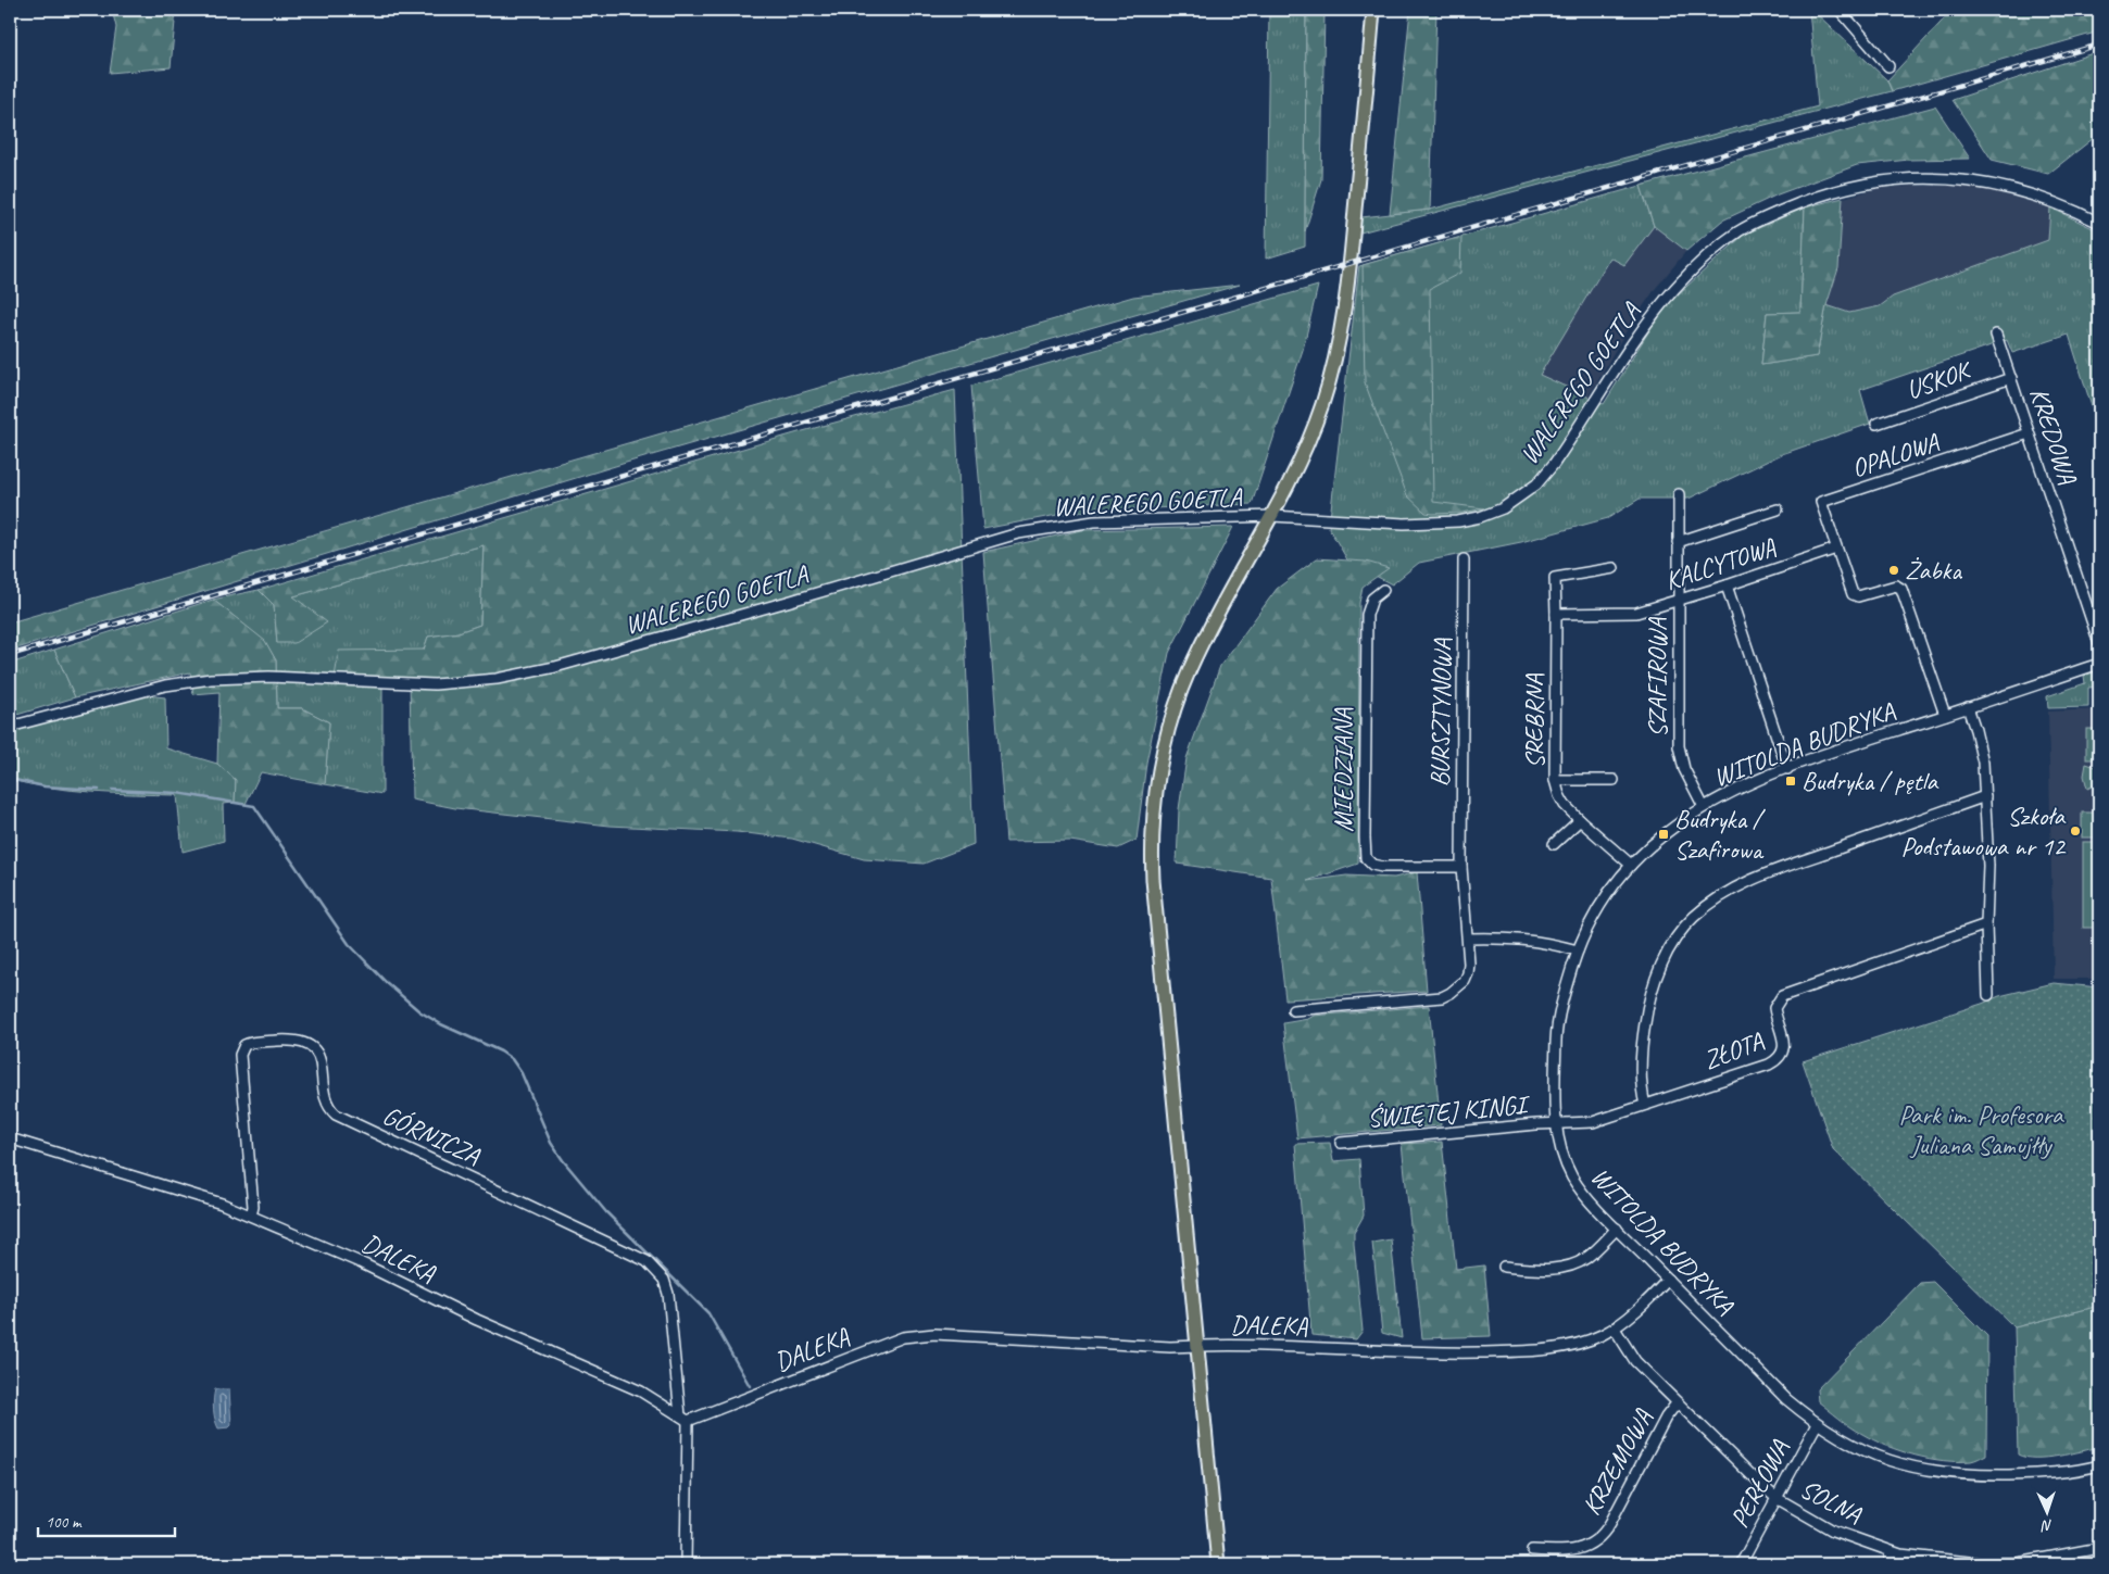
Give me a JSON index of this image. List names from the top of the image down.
{
  "streets": {
    "street": [
      "USKOK",
      "WALEREGO GOETLA",
      "KREDOWA",
      "OPALOWA",
      "KALCYTOWA",
      "SZAFIROWA",
      "BURSZTYNOWA",
      "SREBRNA",
      "WITOLDA BUDRYKA",
      "MIEDZIANA",
      "ZŁOTA",
      "ŚWIĘTEJ KINGI",
      "GÓRNICZA",
      "DALEKA",
      "KRZEMOWA",
      "PERŁOWA",
      "SOLNA"
    ]
  },
  "crossings": [
    ["USKOK", "KREDOWA"],
    ["KREDOWA", "OPALOWA"],
    ["OPALOWA", "KALCYTOWA"],
    ["KALCYTOWA", "SZAFIROWA"],
    ["KALCYTOWA", "SREBRNA"],
    ["SZAFIROWA", "WITOLDA BUDRYKA"],
    ["BURSZTYNOWA", "MIEDZIANA"],
    ["SREBRNA", "WITOLDA BUDRYKA"],
    ["WITOLDA BUDRYKA", "ZŁOTA"],
    ["WITOLDA BUDRYKA", "ŚWIĘTEJ KINGI"],
    ["WITOLDA BUDRYKA", "DALEKA"],
    ["WITOLDA BUDRYKA", "PERŁOWA"],
    ["ZŁOTA", "ŚWIĘTEJ KINGI"],
    ["GÓRNICZA", "DALEKA"],
    ["DALEKA", "SOLNA"],
    ["KRZEMOWA", "SOLNA"],
    ["PERŁOWA", "SOLNA"]
  ],
  "parks": ["Park im. Profesora Juliana Samujłły"],
  "places": {
    "other": ["Żabka", "Szkoła Podstawowa nr 12"],
    "transit": ["Budryka / pętla", "Budryka / Szafirowa"]
  },
  "scale_bar": "100 m",
  "north": "bottom"
}
